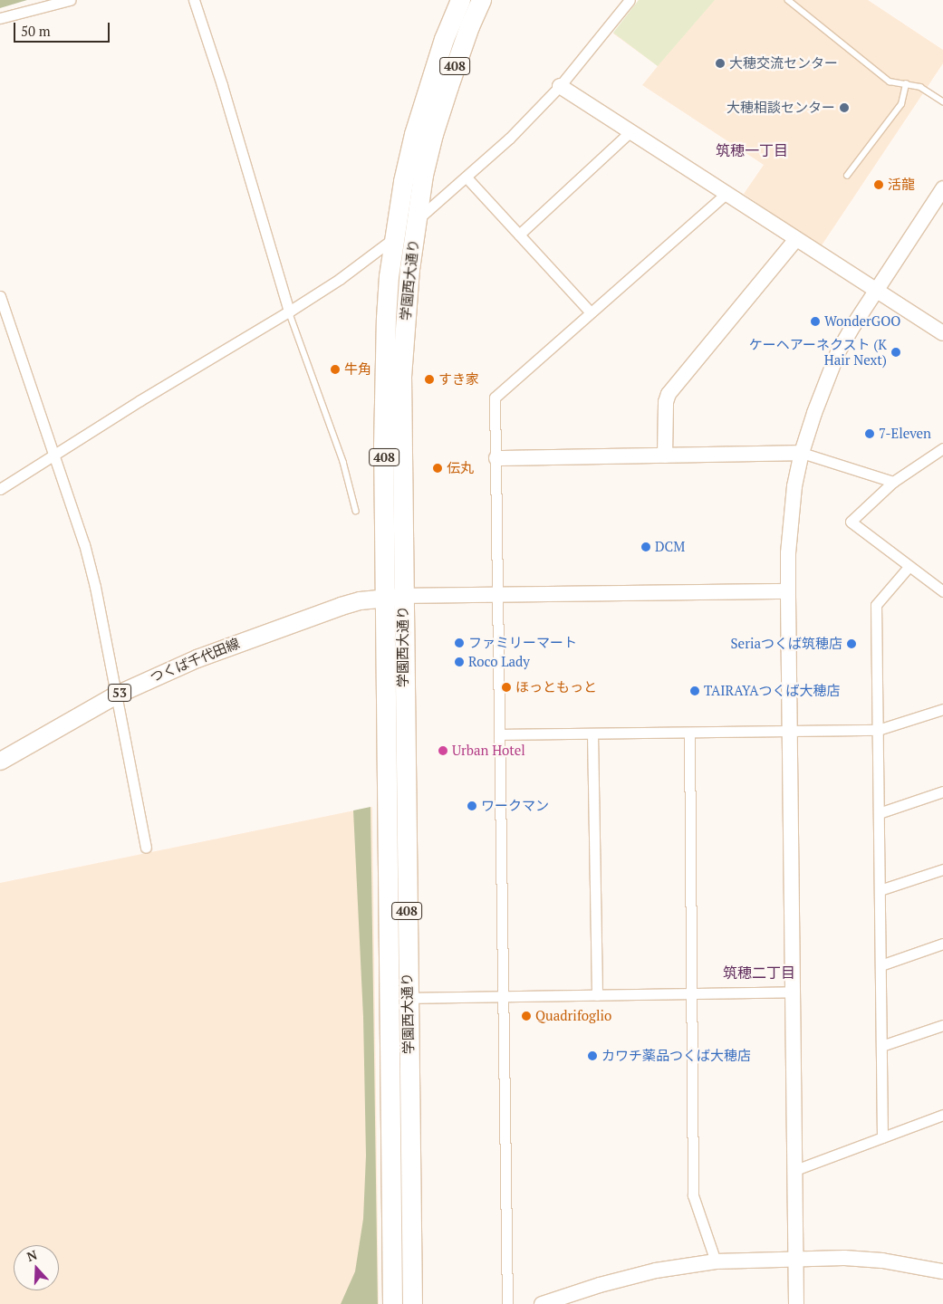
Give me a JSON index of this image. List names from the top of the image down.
{
  "streets": {
    "highway": ["408", "学園西大通り"],
    "main road": ["つくば千代田線", "53"]
  },
  "crossings": [
    ["学園西大通り", "つくば千代田線"]
  ],
  "districts": ["筑穂一丁目", "筑穂二丁目"],
  "places": [
    "大穂交流センター",
    "大穂相談センター",
    "活龍",
    "WonderGOO",
    "ケーヘアーネクスト (K Hair Next)",
    "牛角",
    "すき家",
    "7-Eleven",
    "伝丸",
    "DCM",
    "ファミリーマート",
    "Seriaつくば筑穂店",
    "Roco Lady",
    "ほっともっと",
    "TAIRAYAつくば大穂店",
    "Urban Hotel",
    "ワークマン",
    "Quadrifoglio",
    "カワチ薬品つくば大穂店"
  ],
  "scale_bar": "50 m",
  "north": "top"
}
